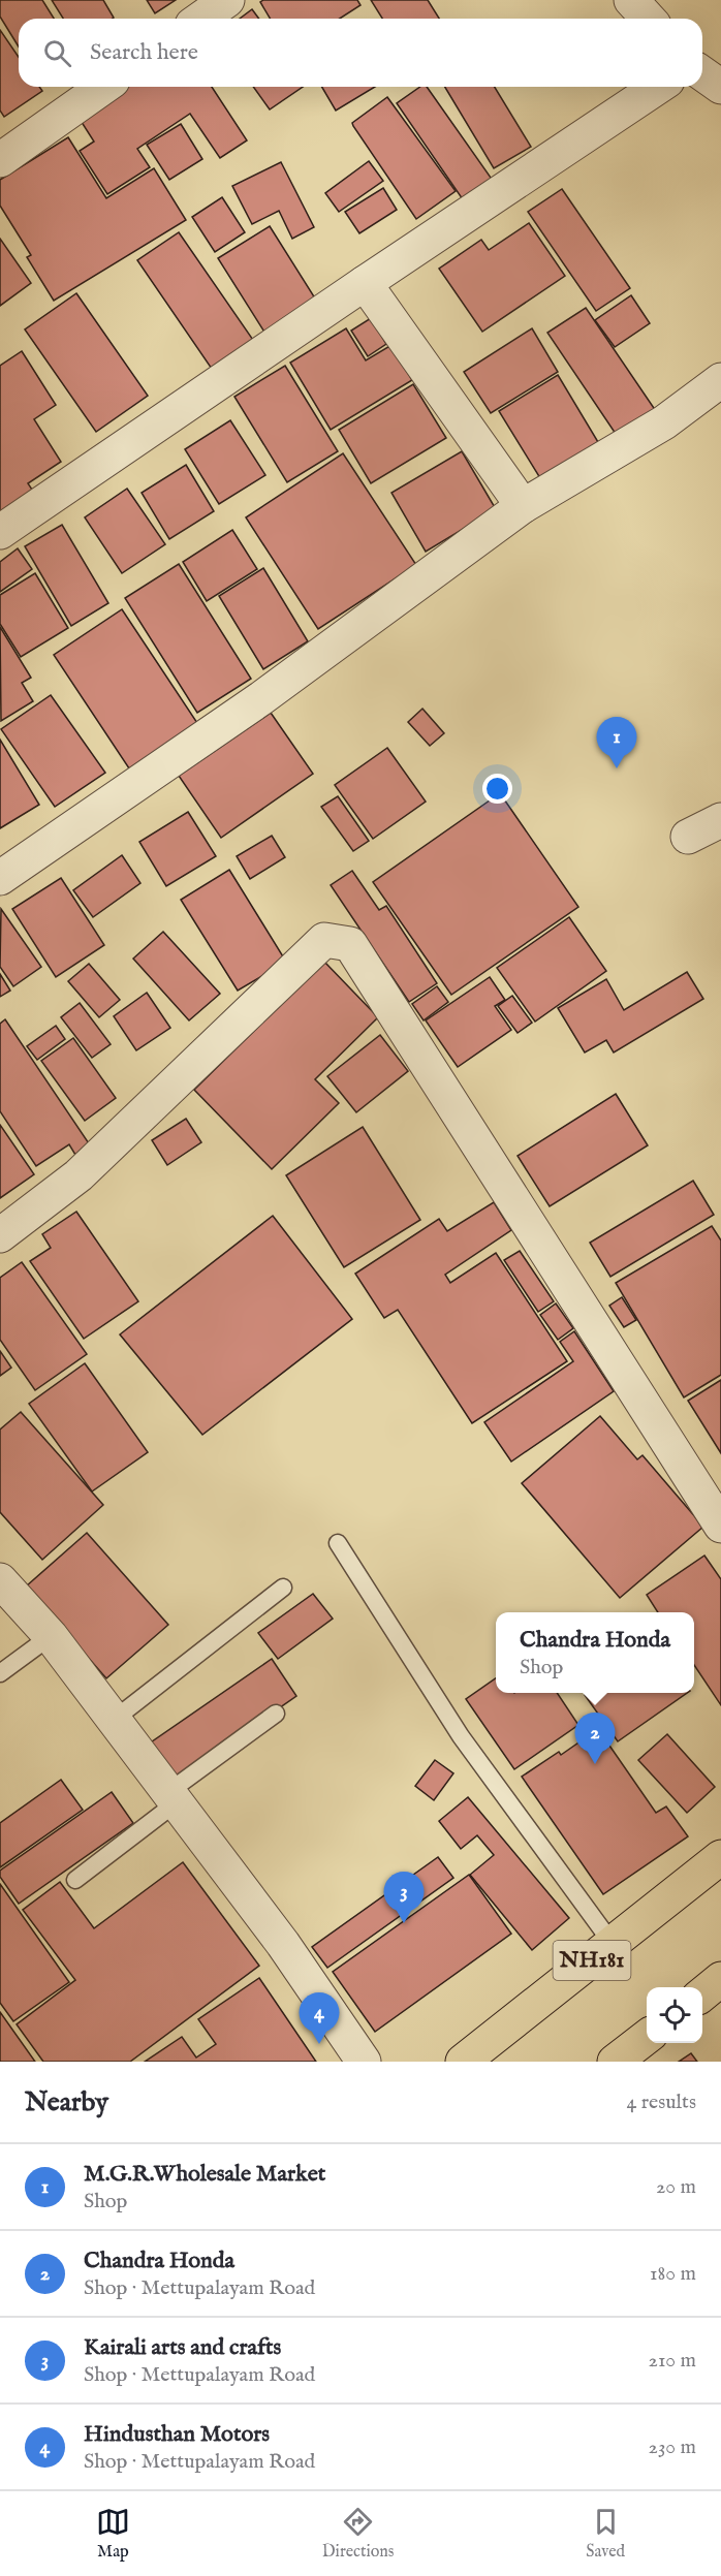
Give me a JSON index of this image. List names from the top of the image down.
{
  "streets": {
    "highway": ["NH181"]
  },
  "page": {
    "search": "Search here",
    "pins": [
      "1",
      "2",
      "3",
      "4"
    ],
    "popup": ["Chandra Honda", "Shop"],
    "heading": ["Nearby", "4 results"],
    "list": [
      {
        "mark": "1",
        "name": "M.G.R.Wholesale Market",
        "note": "Shop",
        "value": "20 m"
      },
      {
        "mark": "2",
        "name": "Chandra Honda",
        "note": "Shop · Mettupalayam Road",
        "value": "180 m"
      },
      {
        "mark": "3",
        "name": "Kairali arts and crafts",
        "note": "Shop · Mettupalayam Road",
        "value": "210 m"
      },
      {
        "mark": "4",
        "name": "Hindusthan Motors",
        "note": "Shop · Mettupalayam Road",
        "value": "230 m"
      }
    ],
    "nav": ["Map", "Directions", "Saved"]
  }
}
